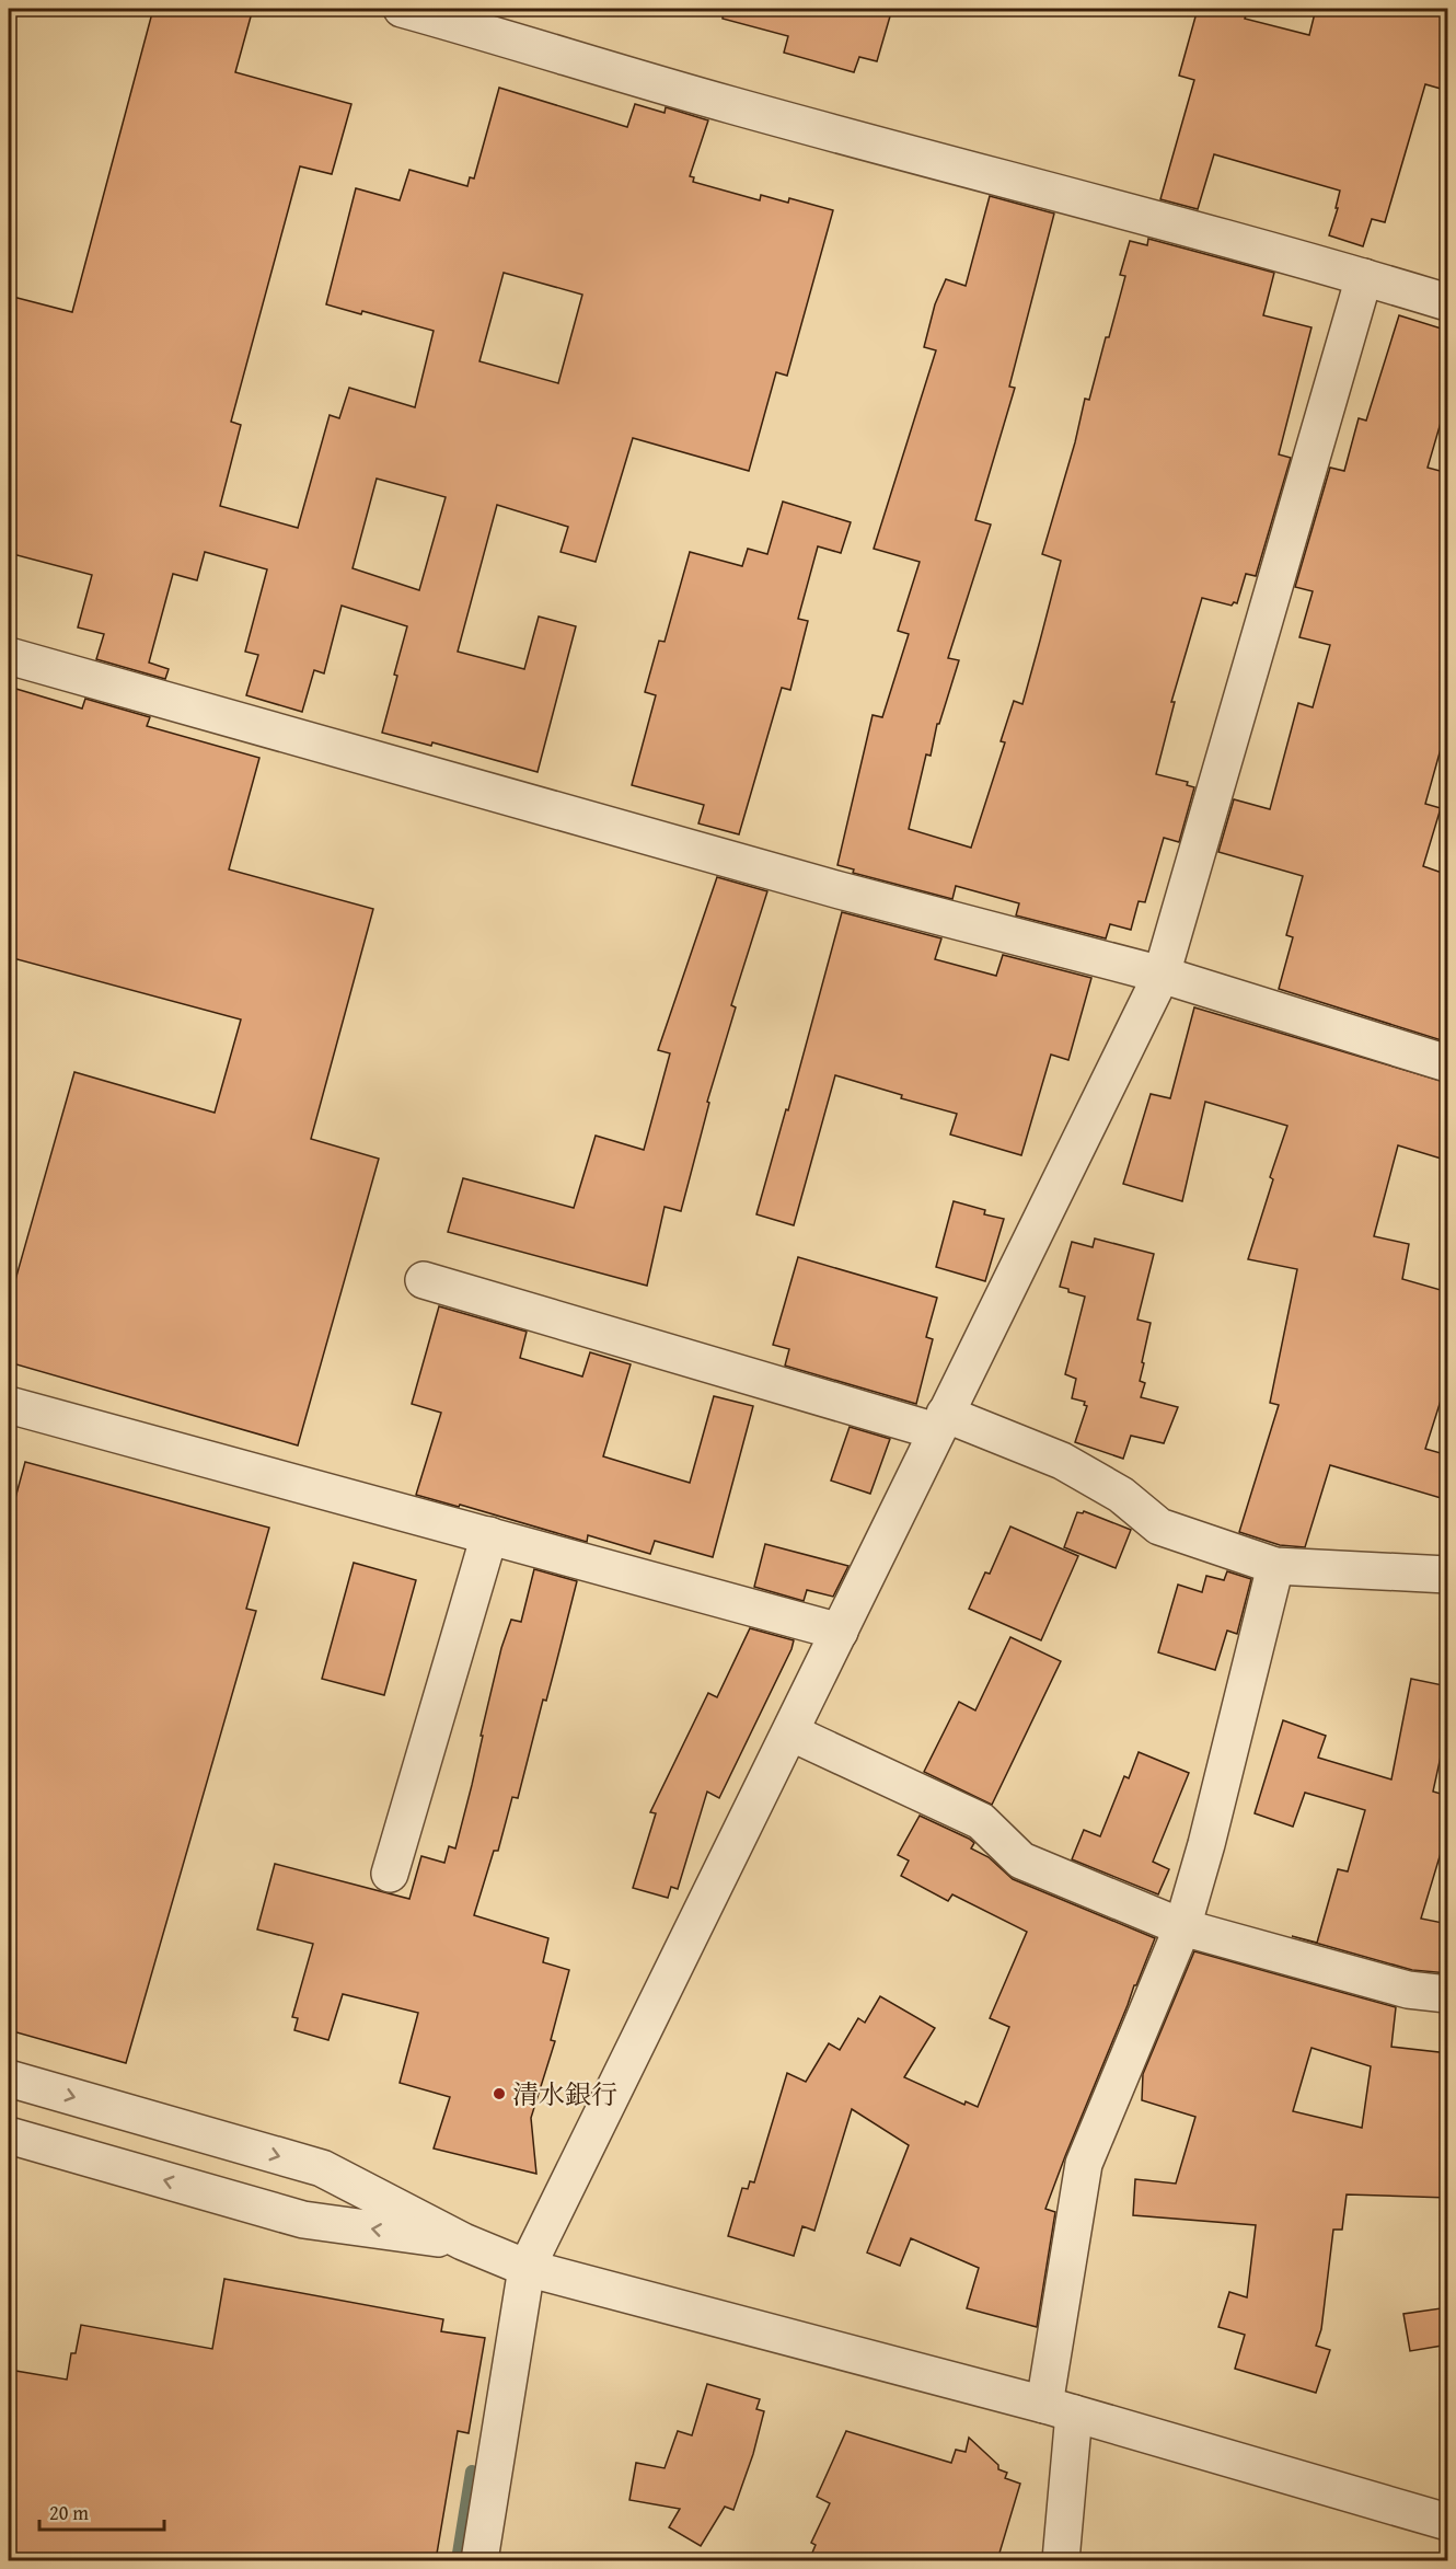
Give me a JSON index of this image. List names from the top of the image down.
{
  "places": ["清水銀行"],
  "scale_bar": "20 m"
}
